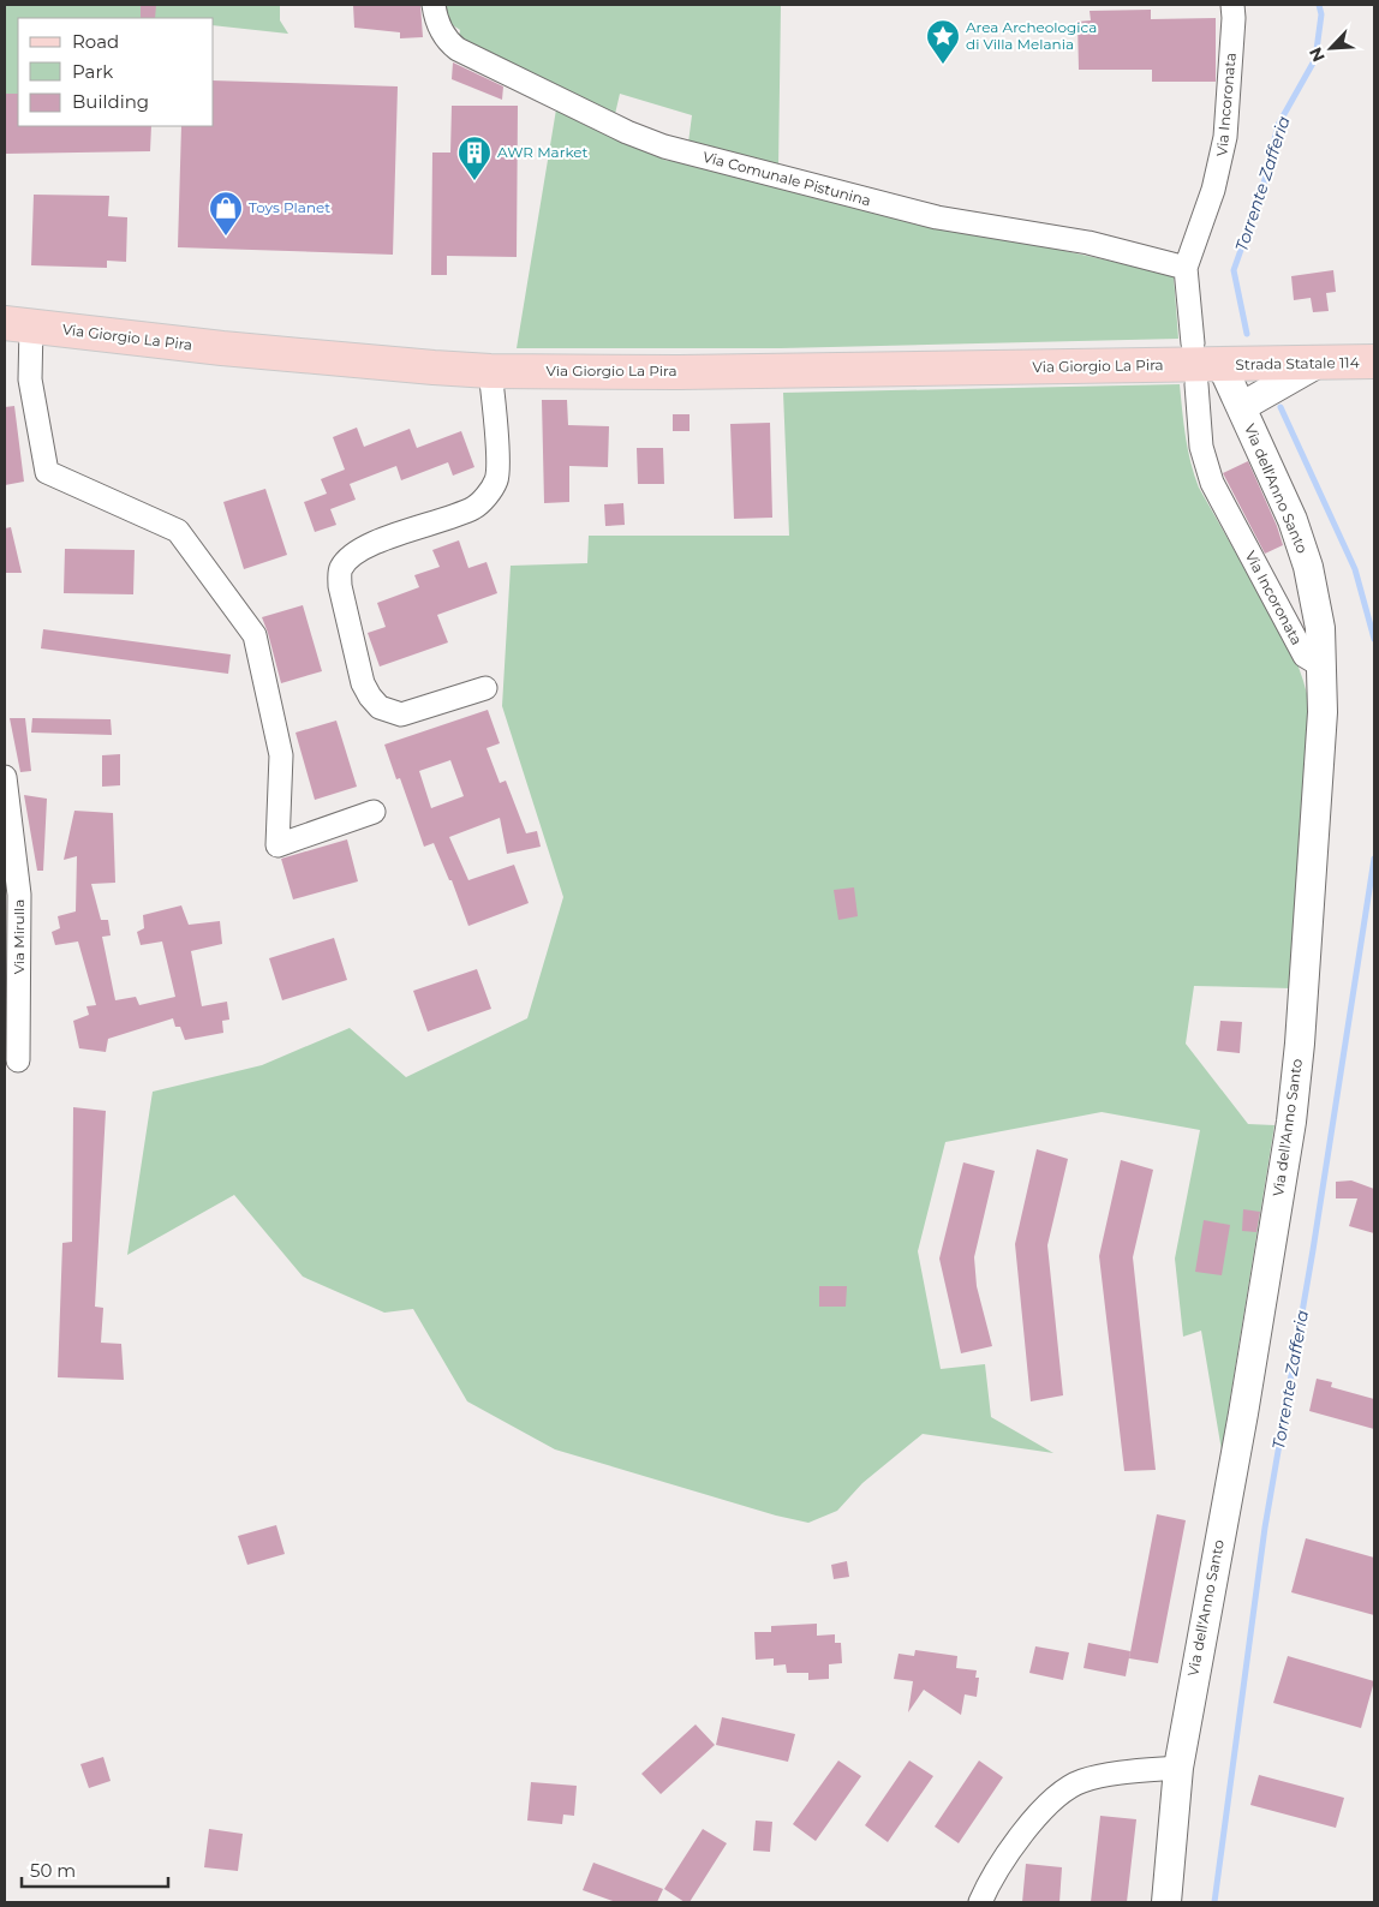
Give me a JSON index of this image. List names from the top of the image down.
{
  "streets": {
    "main road": ["Via Giorgio La Pira", "Strada Statale 114"],
    "street": [
      "Via Incoronata",
      "Via Comunale Pistunina",
      "Via dell'Anno Santo",
      "Via Mirulla"
    ]
  },
  "crossings": [
    ["Via Incoronata", "Via Comunale Pistunina"],
    ["Via Incoronata", "Via Giorgio La Pira"],
    ["Via Incoronata", "Strada Statale 114"],
    ["Via Incoronata", "Via dell'Anno Santo"],
    ["Via Giorgio La Pira", "Strada Statale 114"],
    ["Via Giorgio La Pira", "Via dell'Anno Santo"],
    ["Strada Statale 114", "Via dell'Anno Santo"]
  ],
  "water": ["Torrente Zafferia"],
  "places": {
    "place": ["Area Archeologica di Villa Melania"],
    "building": ["AWR Market"],
    "shop": ["Toys Planet"]
  },
  "legend": ["Road", "Park", "Building"],
  "scale_bar": "50 m",
  "north": "bottom left"
}
